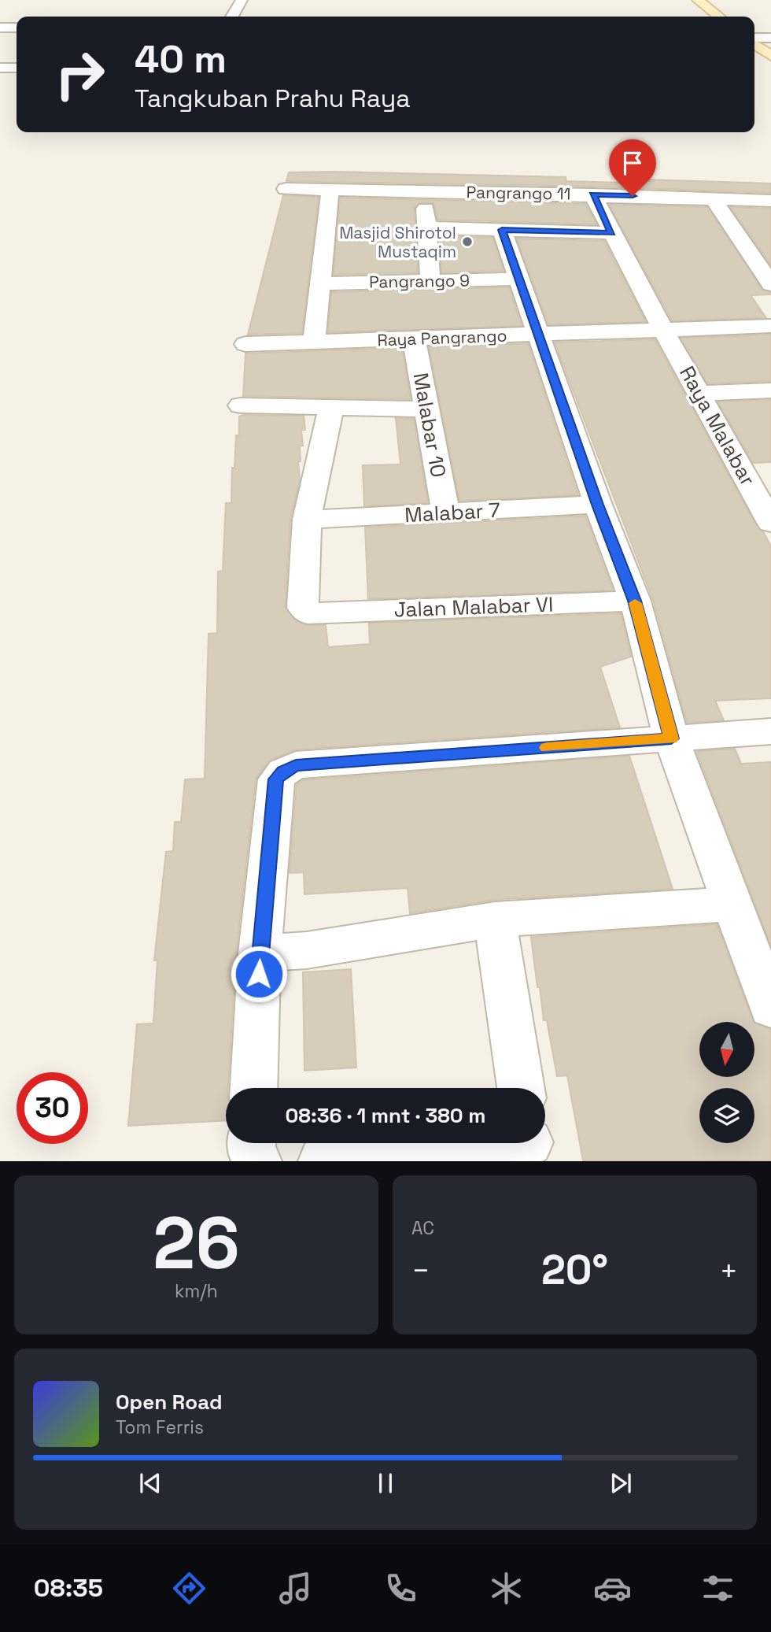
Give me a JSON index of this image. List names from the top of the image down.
{
  "streets": {
    "street": [
      "Pangrango 11",
      "Pangrango 9",
      "Raya Pangrango",
      "Malabar 10",
      "Raya Malabar",
      "Malabar 7",
      "Jalan Malabar VI"
    ]
  },
  "crossings": [
    ["Pangrango 11", "Raya Malabar"],
    ["Raya Pangrango", "Malabar 10"],
    ["Raya Pangrango", "Raya Malabar"],
    ["Malabar 10", "Malabar 7"],
    ["Malabar 7", "Jalan Malabar VI"]
  ],
  "places": ["Masjid Shirotol Mustaqim"],
  "north": "bottom",
  "page": {
    "turn": ["40 m", "Tangkuban Prahu Raya"],
    "limit": "30",
    "trip": "08:36 · 1 mnt · 380 m",
    "tile": [
      ["26", "km/h"],
      "AC"
    ],
    "heat": ["−", "20°", "+"],
    "song": ["Open Road", "Tom Ferris"],
    "tabs": "08:35"
  }
}
